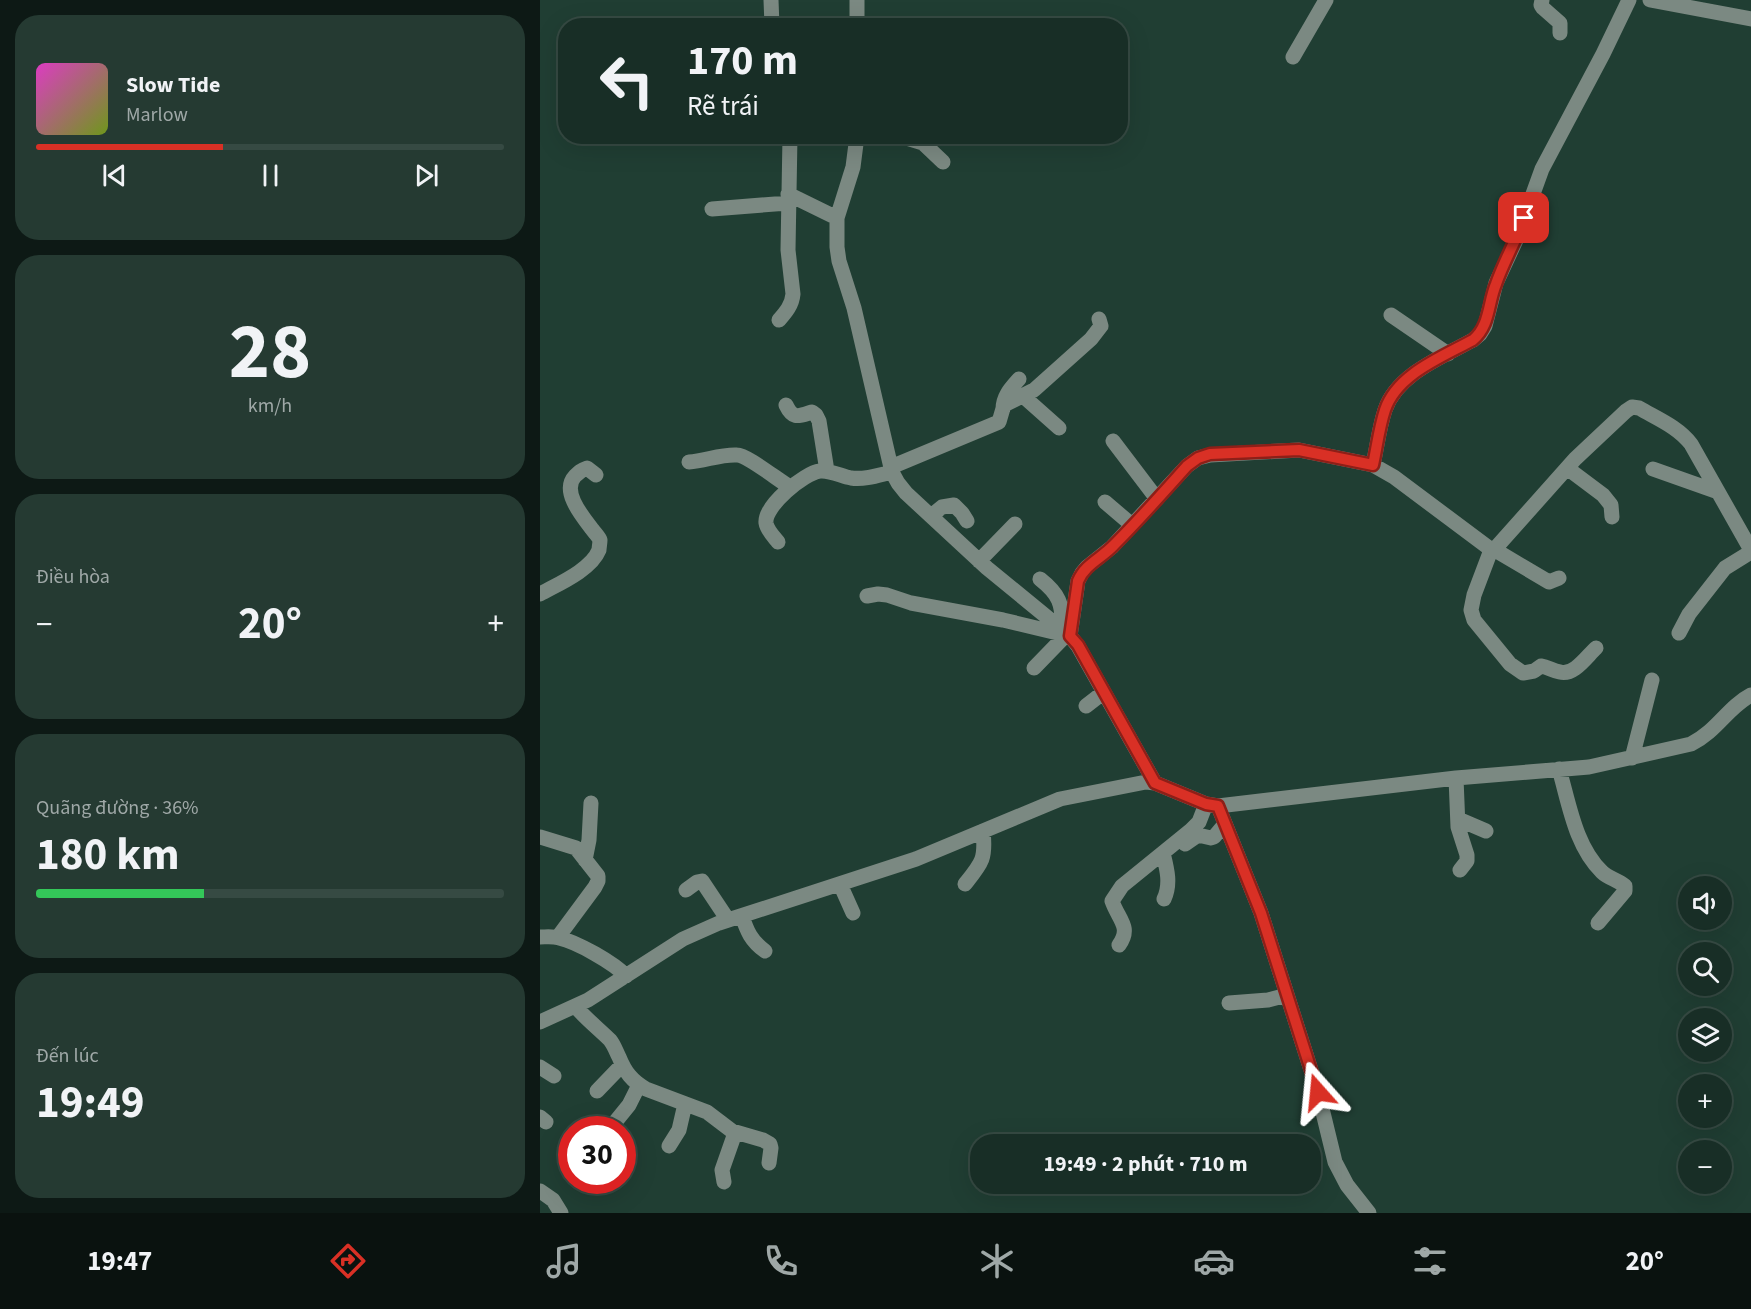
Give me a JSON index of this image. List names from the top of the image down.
{
  "page": {
    "turn": ["170 m", "Rẽ trái"],
    "song": ["Slow Tide", "Marlow"],
    "tile": [
      ["28", "km/h"],
      "Điều hòa",
      ["Quãng đường · 36%", "180 km"],
      ["Đến lúc", "19:49"]
    ],
    "heat": ["−", "20°", "+"],
    "map_buttons": ["+", "−"],
    "limit": "30",
    "trip": "19:49 · 2 phút · 710 m",
    "tabs": ["19:47", "20°"]
  }
}
